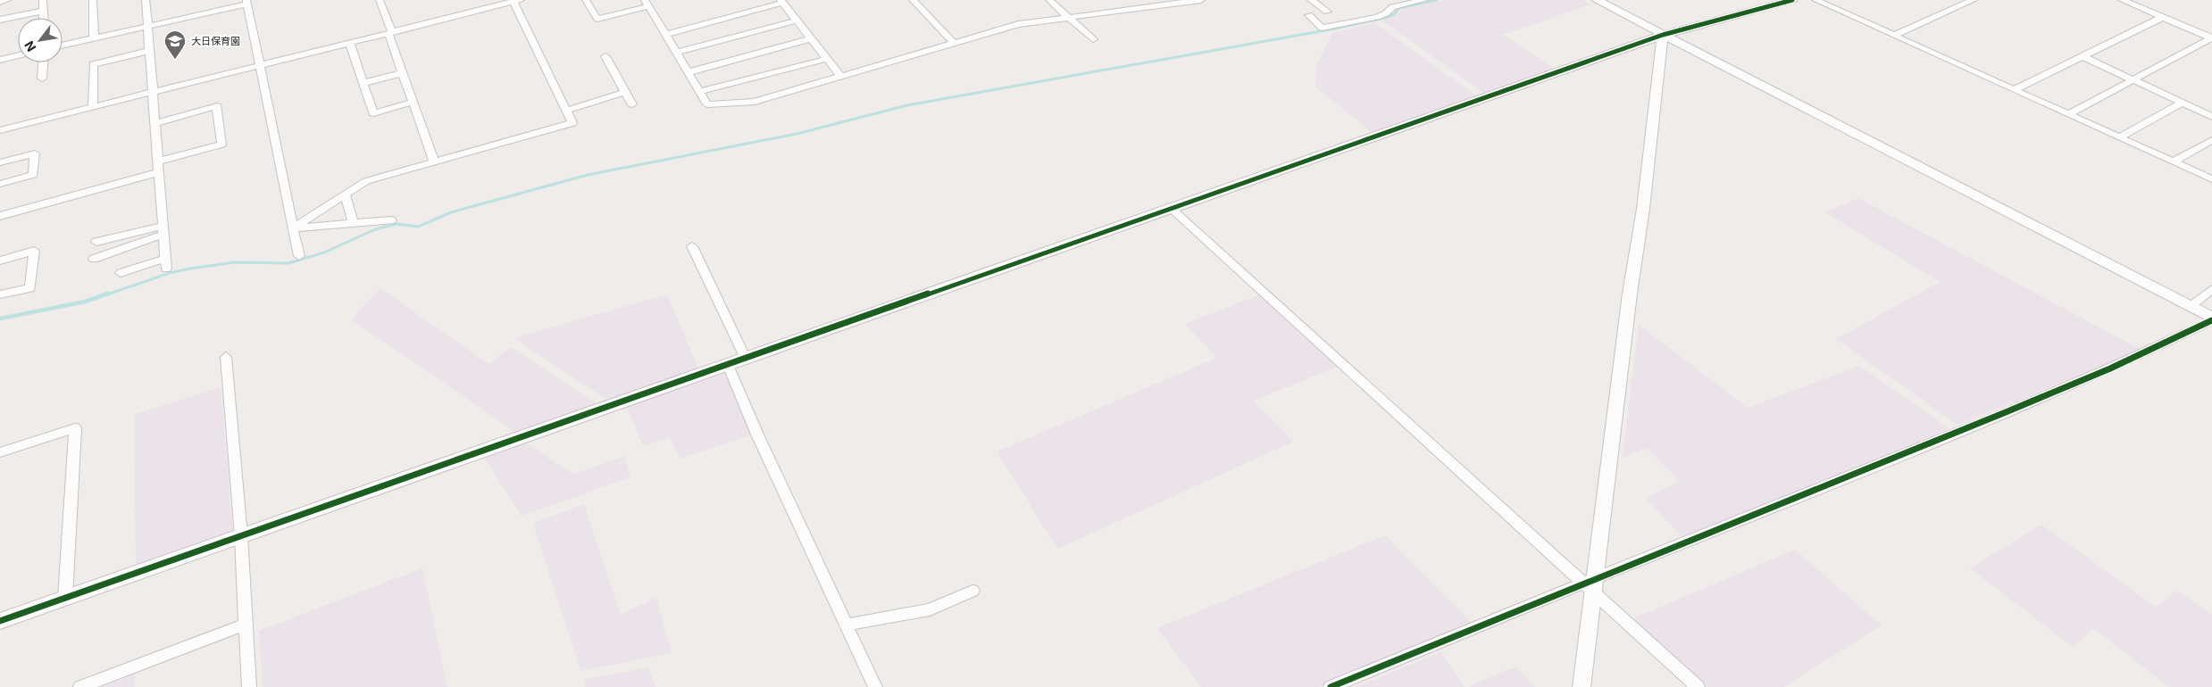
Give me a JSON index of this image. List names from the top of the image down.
{
  "places": {
    "school or university": ["大日保育園"]
  },
  "north": "bottom left"
}
